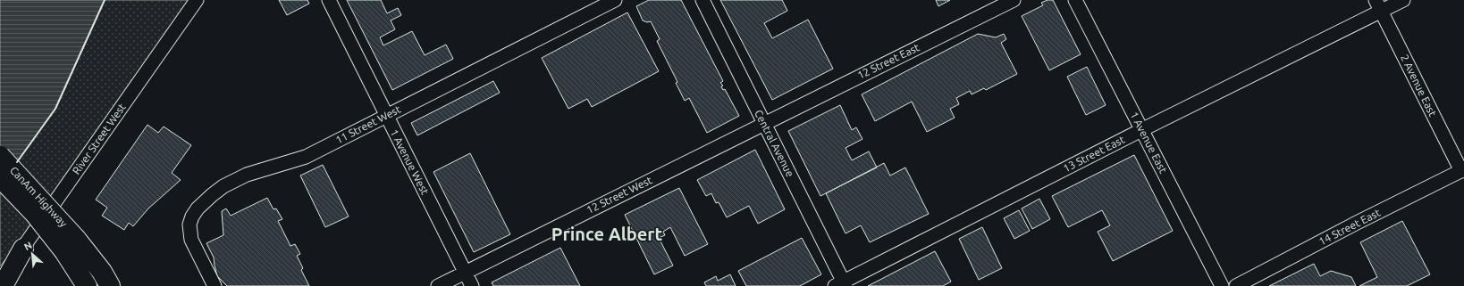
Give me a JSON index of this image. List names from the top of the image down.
{
  "streets": {
    "highway": ["CanAm Highway"],
    "street": [
      "12 Street East",
      "2 Avenue East",
      "11 Street West",
      "River Street West",
      "1 Avenue East",
      "Central Avenue",
      "13 Street East",
      "1 Avenue West",
      "12 Street West",
      "14 Street East"
    ]
  },
  "crossings": [
    ["12 Street East", "Central Avenue"],
    ["12 Street East", "12 Street West"],
    ["2 Avenue East", "13 Street East"],
    ["2 Avenue East", "14 Street East"],
    ["11 Street West", "1 Avenue West"],
    ["1 Avenue East", "13 Street East"],
    ["Central Avenue", "13 Street East"],
    ["Central Avenue", "12 Street West"],
    ["1 Avenue West", "12 Street West"]
  ],
  "districts": ["Prince Albert"],
  "north": "top left"
}
